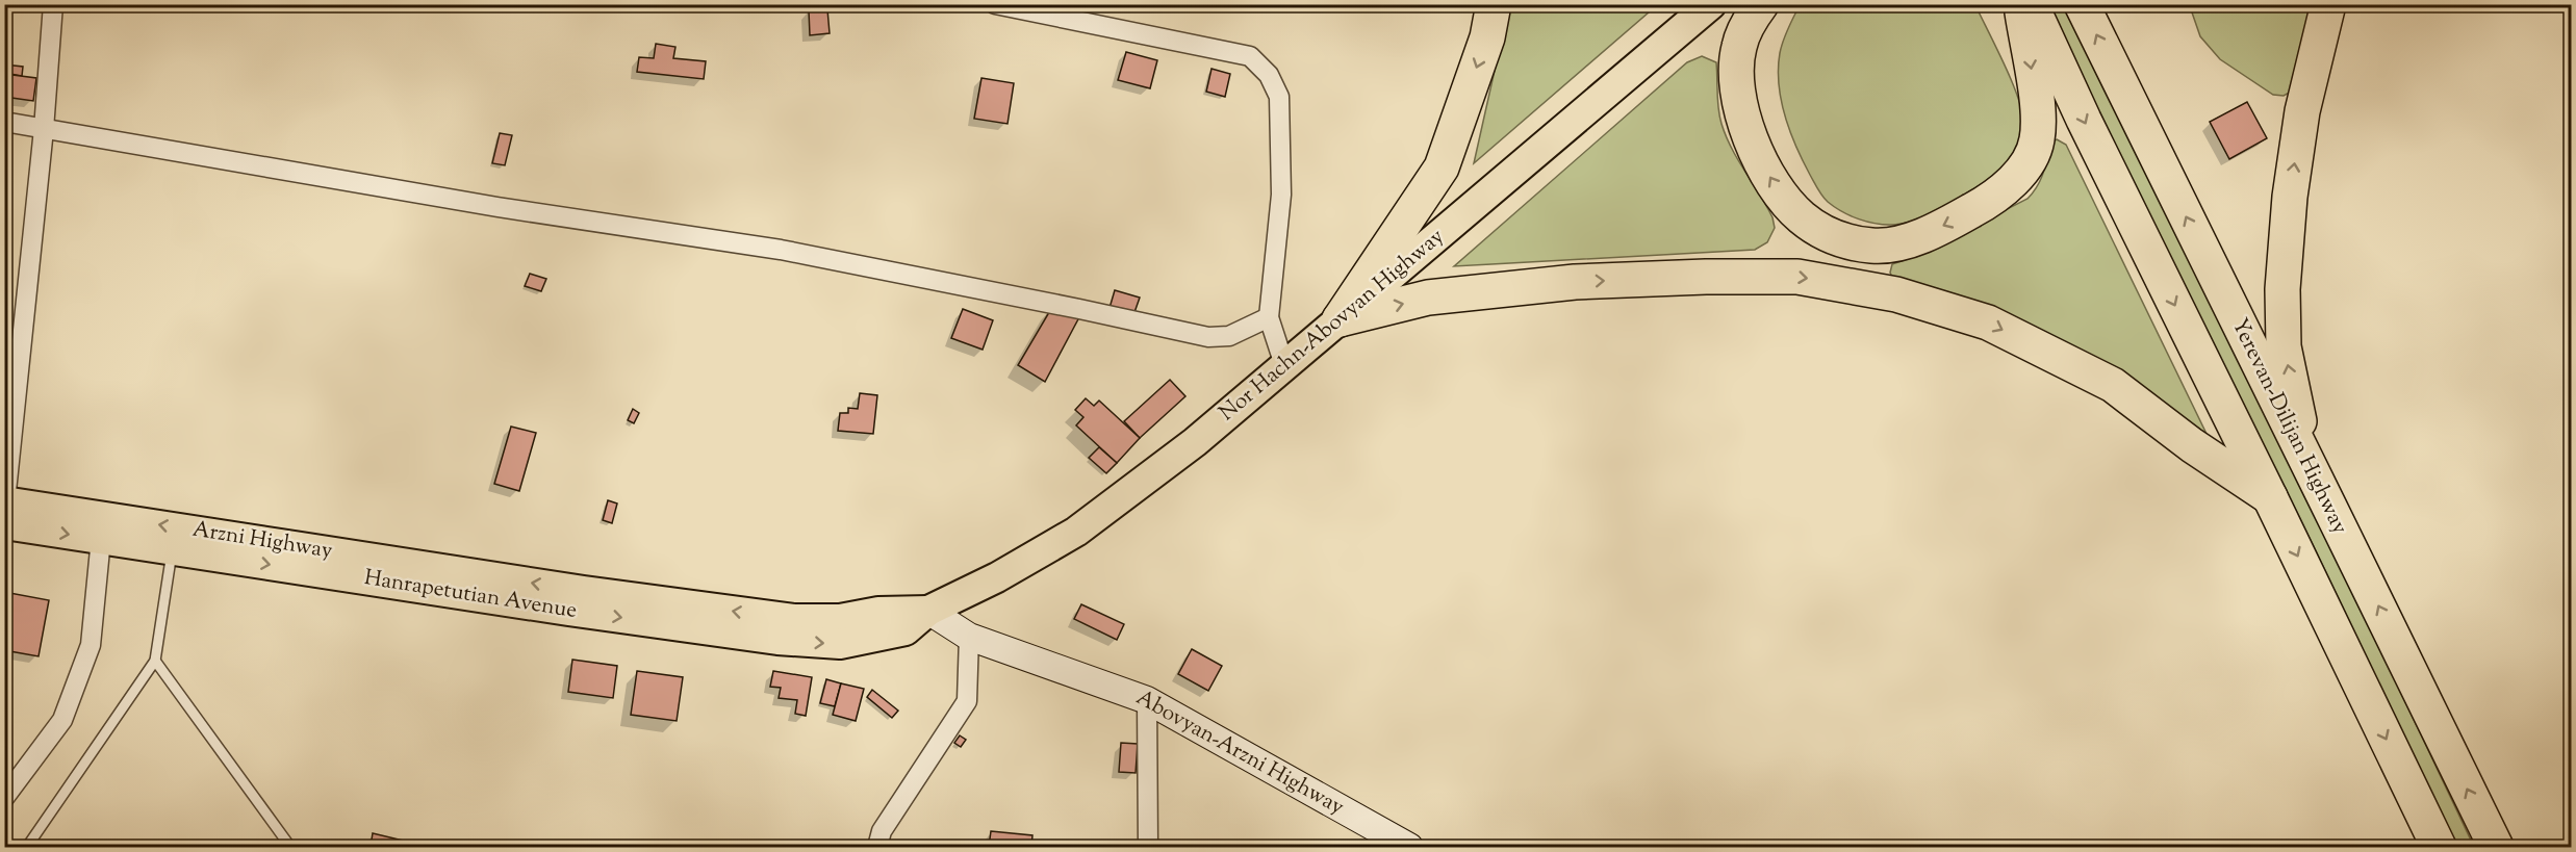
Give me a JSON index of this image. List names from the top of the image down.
{
  "streets": {
    "highway": ["Yerevan-Dilijan Highway"],
    "main road": [
      "Nor Hachn-Abovyan Highway",
      "Arzni Highway",
      "Hanrapetutian Avenue",
      "Abovyan-Arzni Highway"
    ]
  },
  "crossings": [
    ["Nor Hachn-Abovyan Highway", "Arzni Highway"],
    ["Nor Hachn-Abovyan Highway", "Hanrapetutian Avenue"],
    ["Nor Hachn-Abovyan Highway", "Abovyan-Arzni Highway"],
    ["Arzni Highway", "Hanrapetutian Avenue"],
    ["Arzni Highway", "Abovyan-Arzni Highway"],
    ["Hanrapetutian Avenue", "Abovyan-Arzni Highway"]
  ],
  "one_way": ["Arzni Highway", "Hanrapetutian Avenue"]
}
